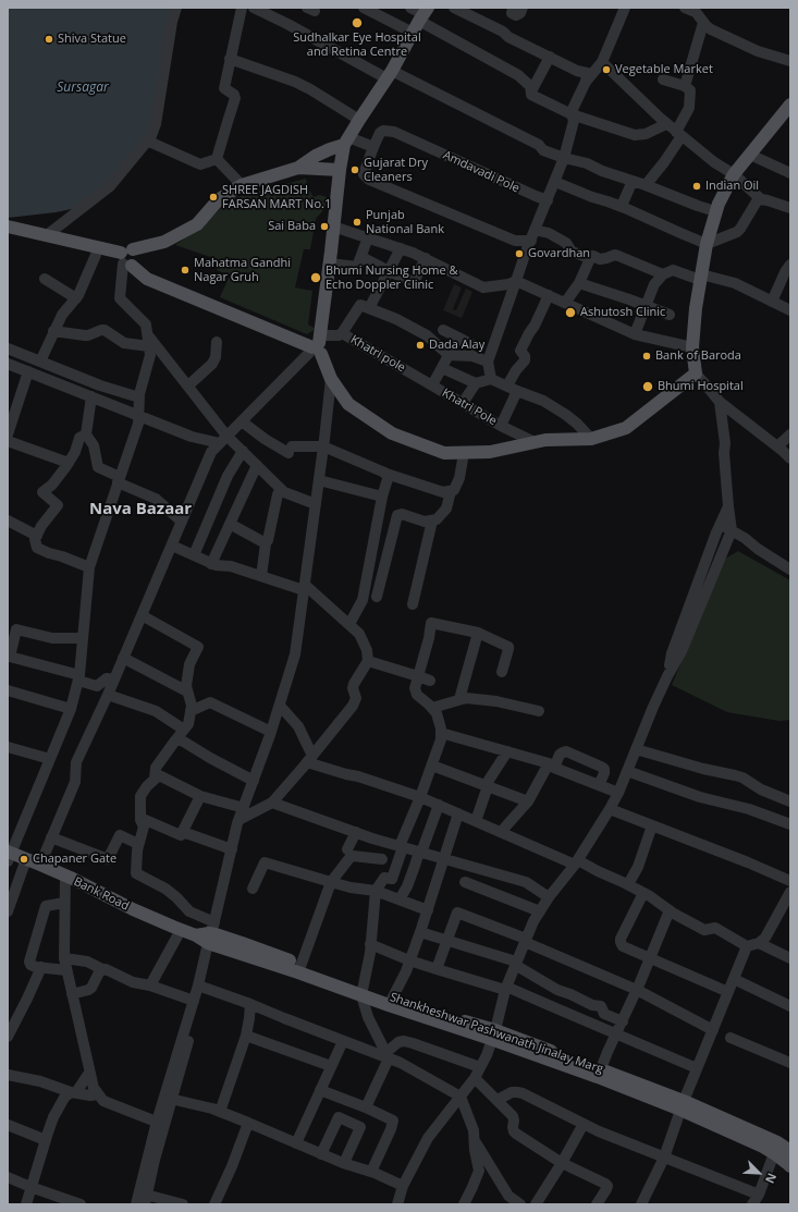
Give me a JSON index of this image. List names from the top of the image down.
{
  "streets": {
    "main road": ["Bank Road"],
    "street": ["Amdavadi Pole", "Khatri pole", "Khatri Pole"]
  },
  "crossings": [
    ["Khatri pole", "Khatri Pole"]
  ],
  "districts": ["Nava Bazaar"],
  "water": ["Sursagar"],
  "places": [
    "Sudhalkar Eye Hospital and Retina Centre",
    "Shiva Statue",
    "Vegetable Market",
    "Gujarat Dry Cleaners",
    "Indian Oil",
    "SHREE JAGDISH FARSAN MART No.1",
    "Punjab National Bank",
    "Sai Baba",
    "Govardhan",
    "Mahatma Gandhi Nagar Gruh",
    "Bhumi Nursing Home & Echo Doppler Clinic",
    "Ashutosh Clinic",
    "Dada Alay",
    "Bank of Baroda",
    "Bhumi Hospital",
    "Chapaner Gate"
  ],
  "north": "bottom right"
}
